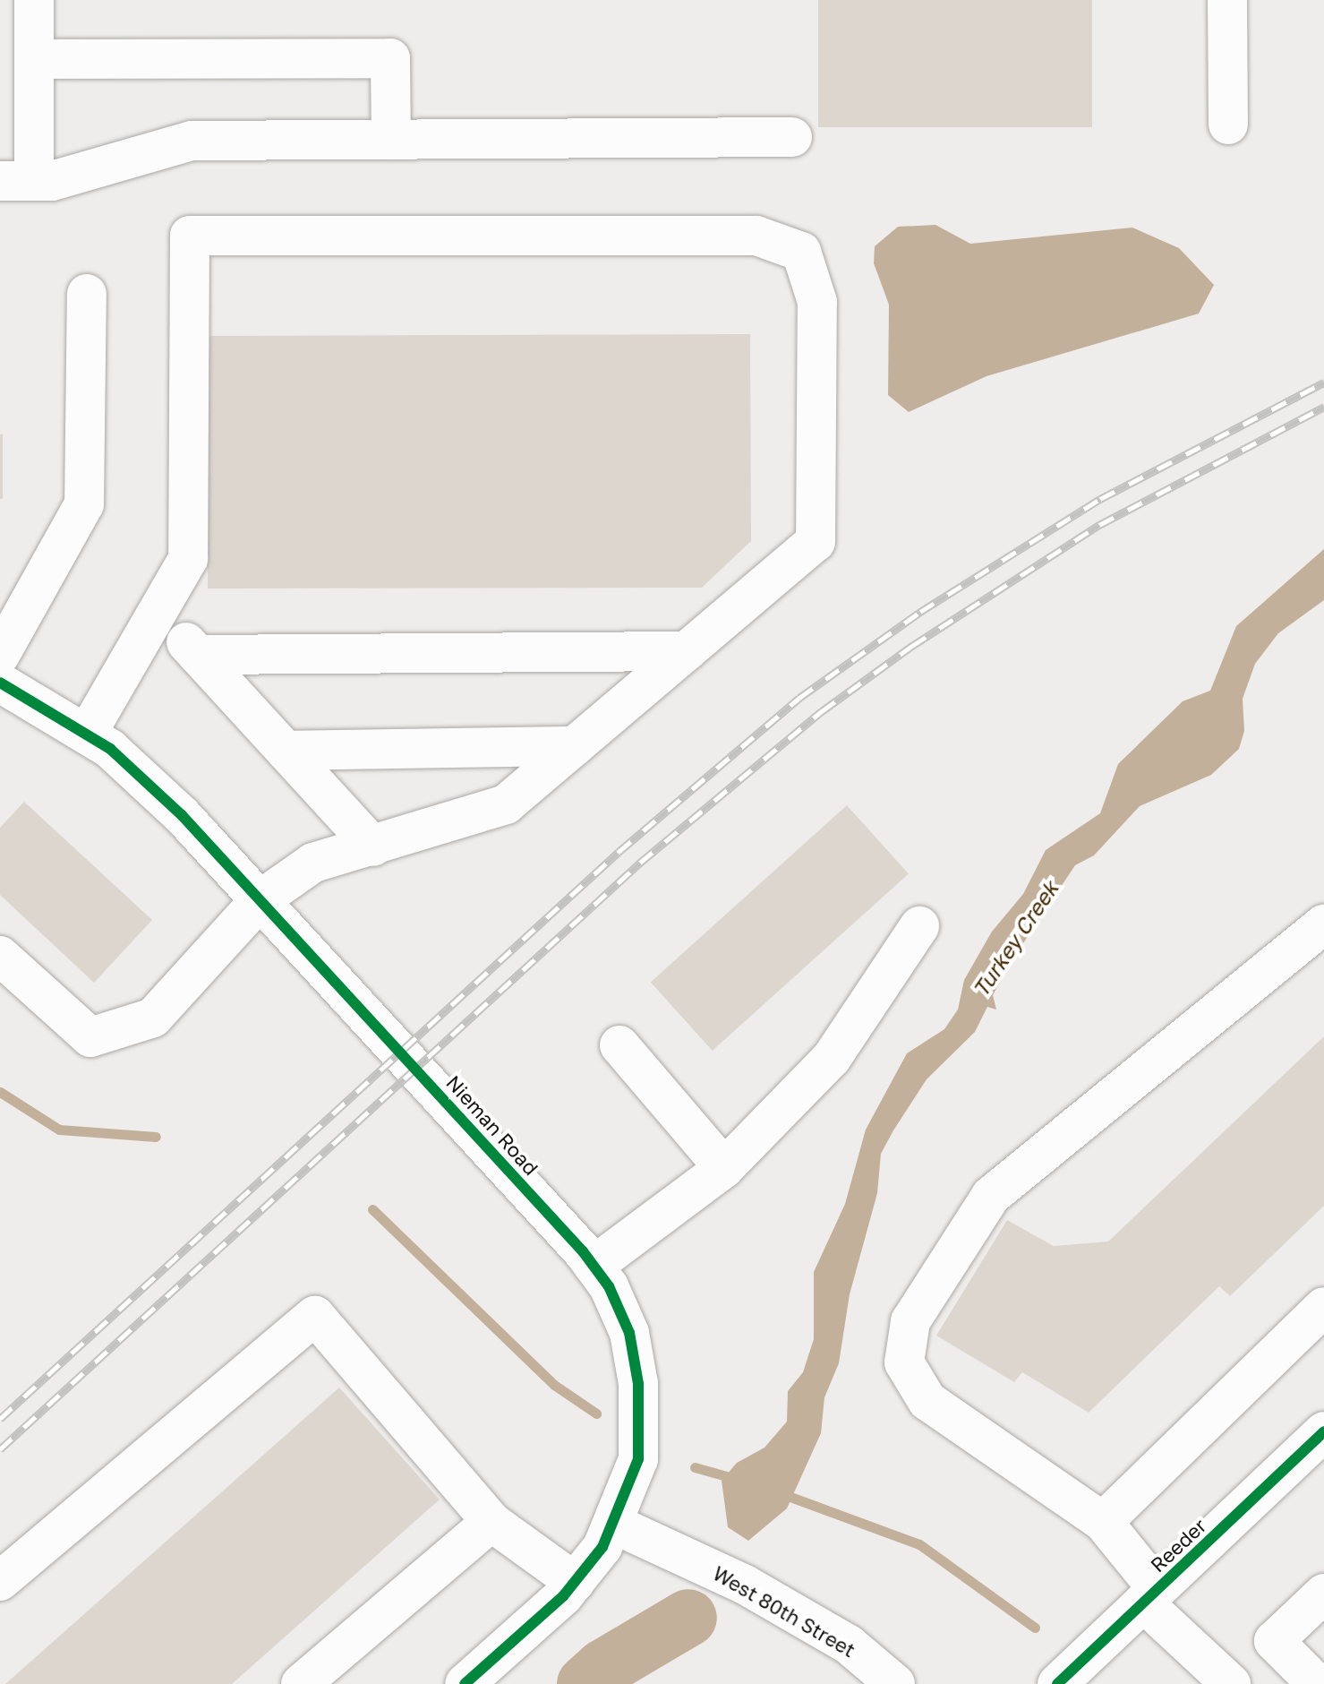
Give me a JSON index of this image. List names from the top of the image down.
{
  "streets": {
    "street": ["Nieman Road", "Reeder", "West 80th Street"]
  },
  "crossings": [
    ["Nieman Road", "West 80th Street"]
  ],
  "water": ["Turkey Creek"]
}
